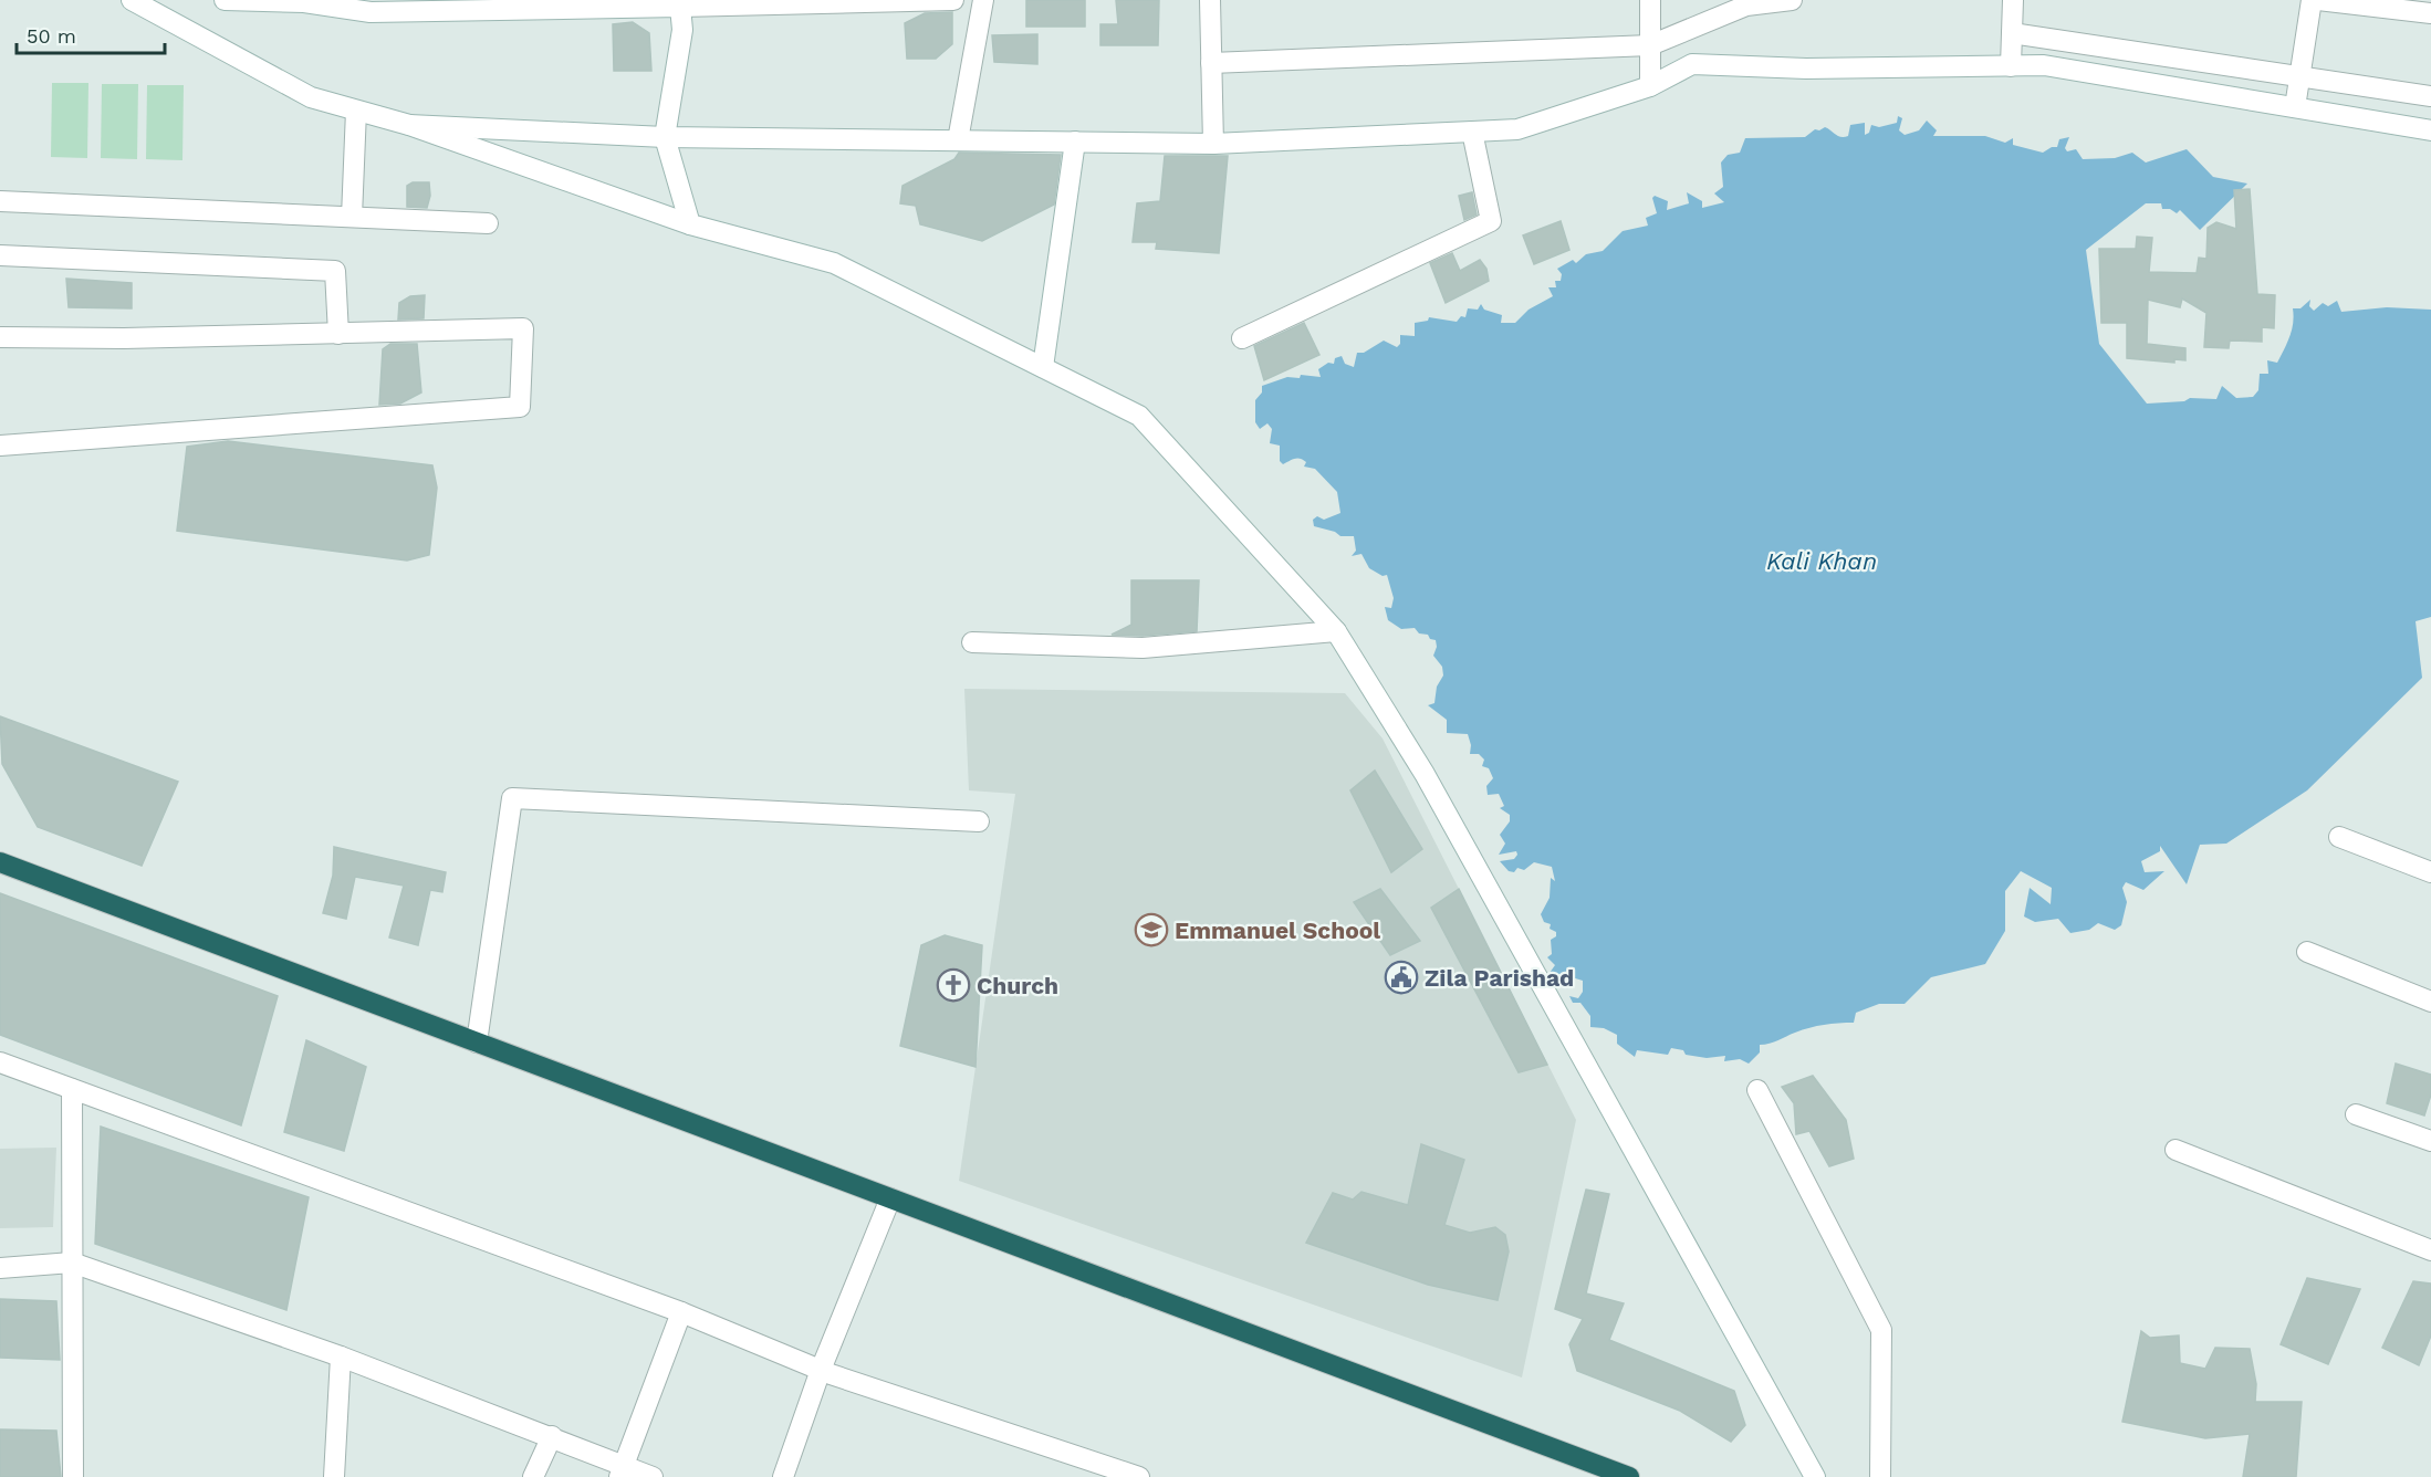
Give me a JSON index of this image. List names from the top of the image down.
{
  "water": ["Kali Khan"],
  "places": {
    "school or university": ["Emmanuel School"],
    "public building": ["Zila Parishad"],
    "church": ["Church"]
  },
  "scale_bar": "50 m"
}
